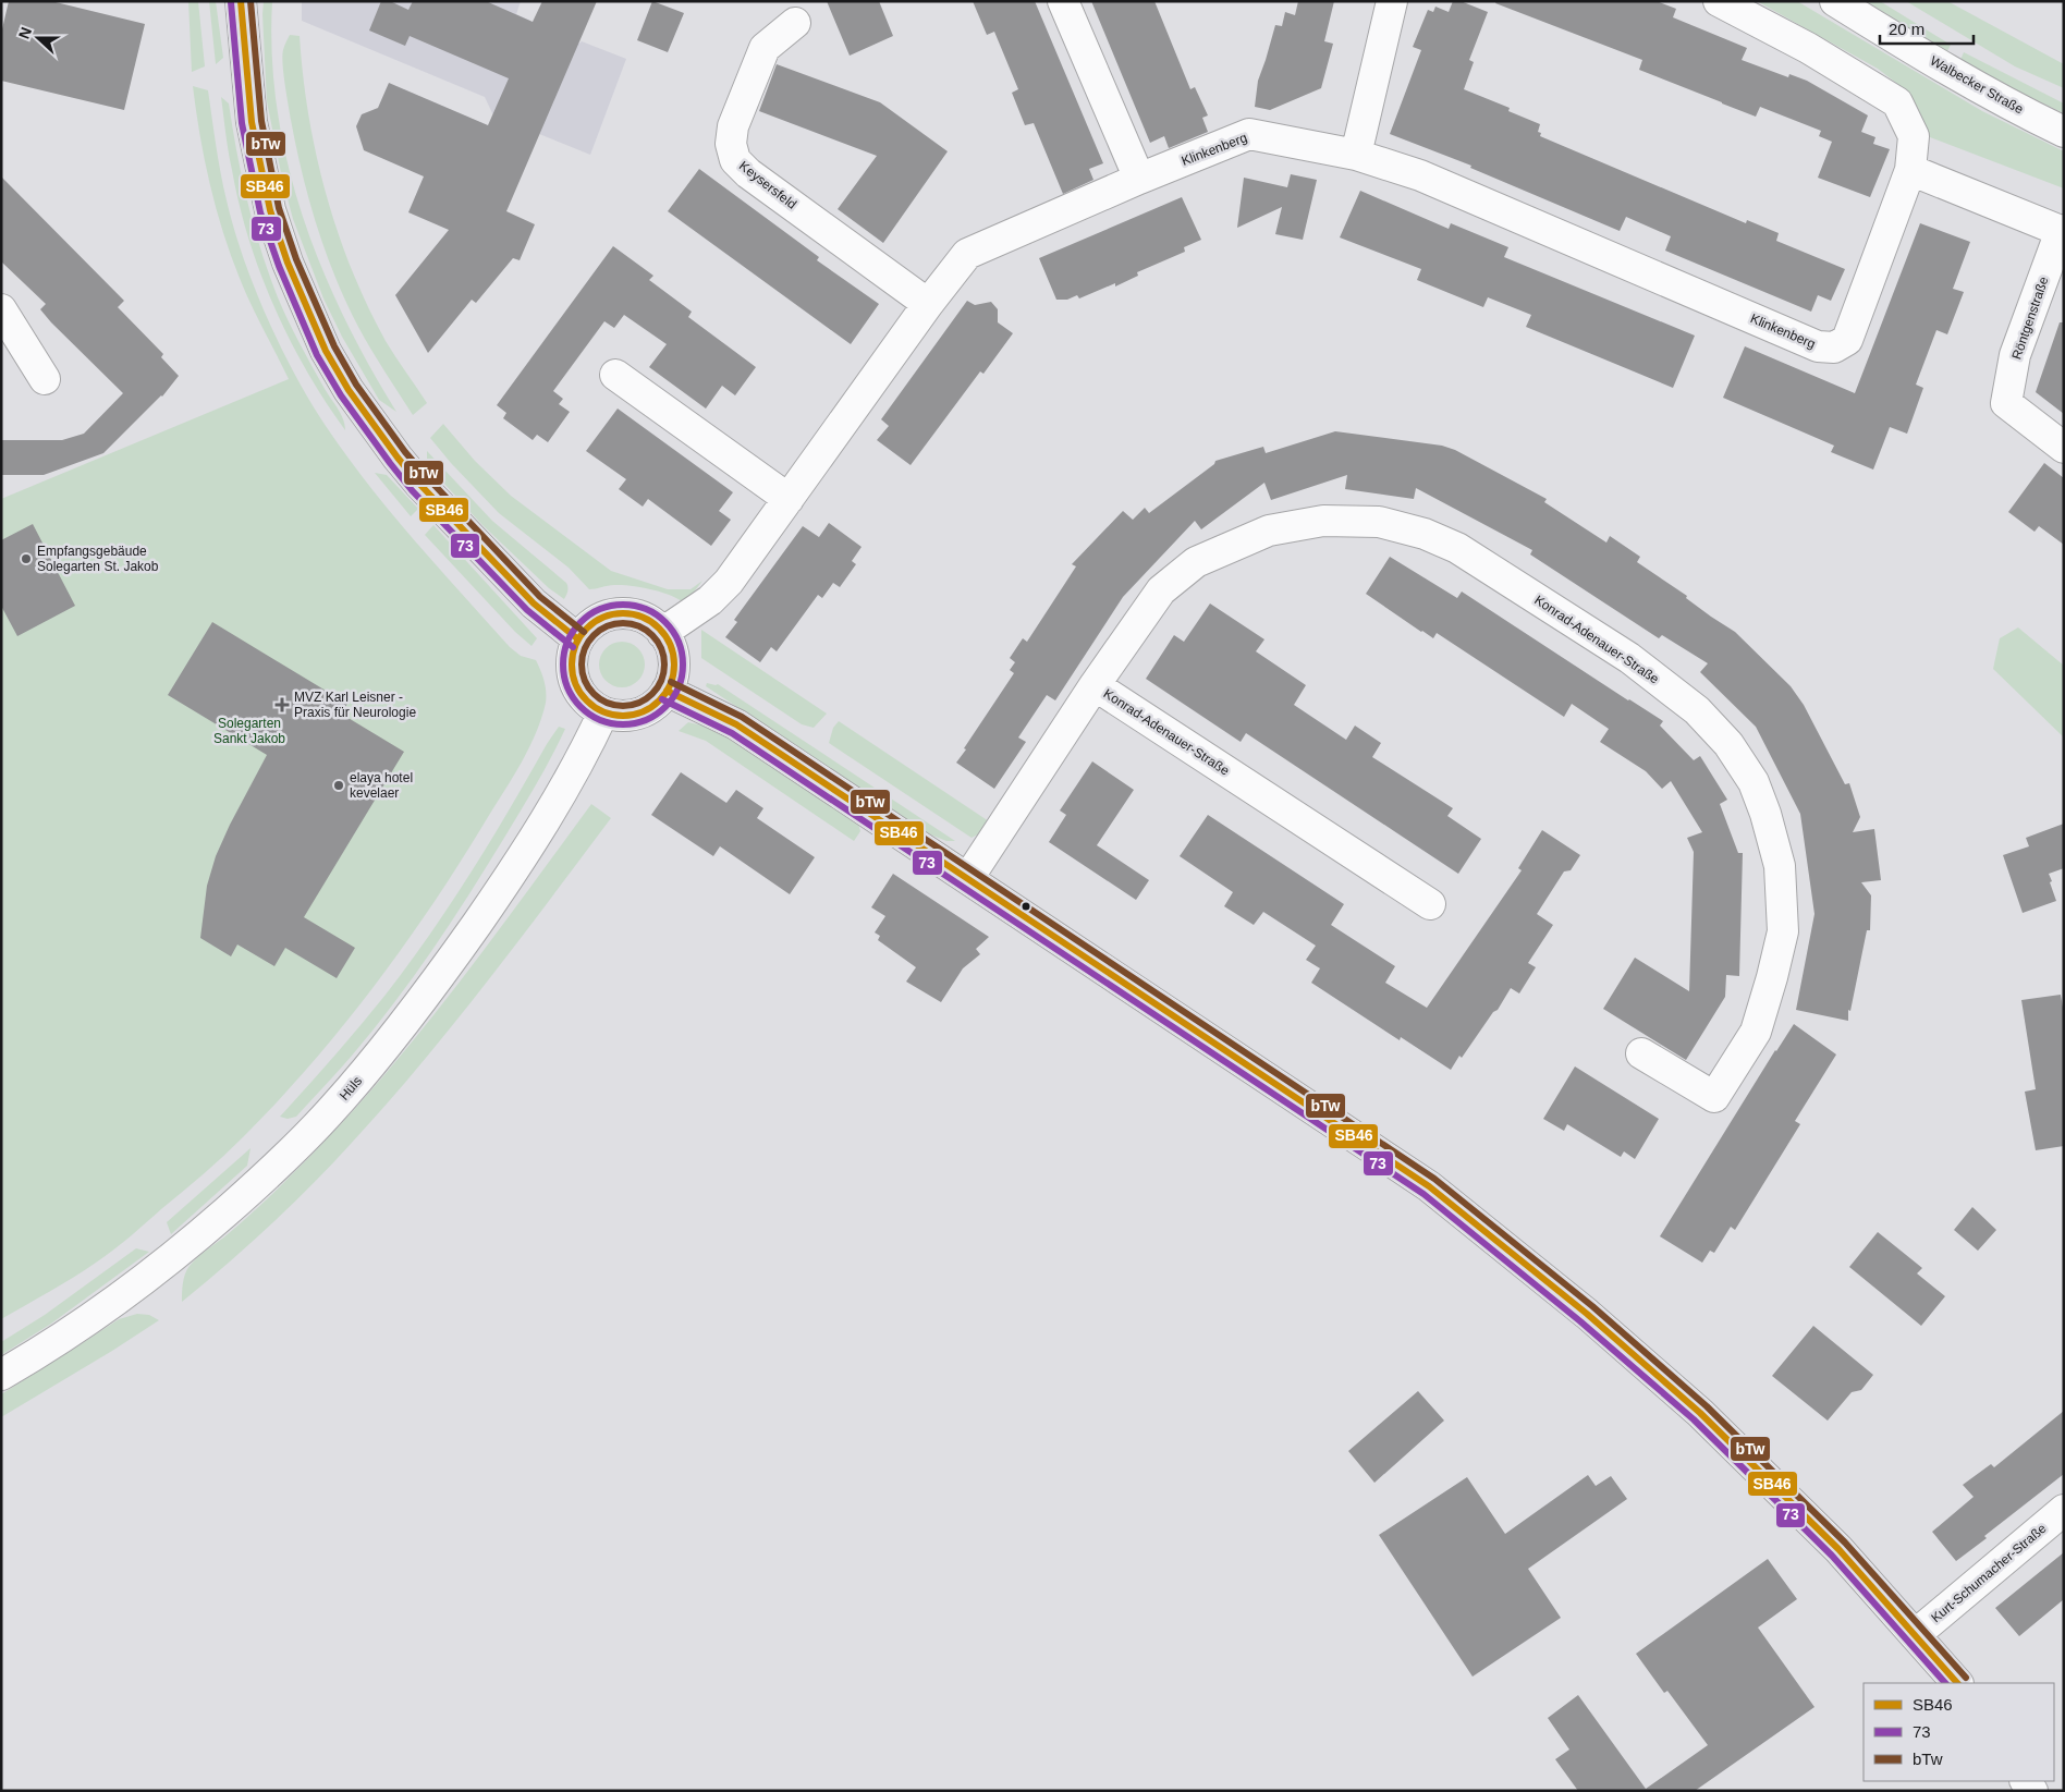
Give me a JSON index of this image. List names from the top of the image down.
{
  "streets": {
    "street": [
      "Walbecker Straße",
      "Klinkenberg",
      "Keysersfeld",
      "Röntgenstraße",
      "Konrad-Adenauer-Straße",
      "Hüls",
      "Kurt-Schumacher-Straße"
    ]
  },
  "crossings": [
    ["Klinkenberg", "Keysersfeld"]
  ],
  "parks": ["Solegarten Sankt Jakob"],
  "places": {
    "other": ["Empfangsgebäude Solegarten St. Jakob", "elaya hotel kevelaer"],
    "health": ["MVZ Karl Leisner - Praxis für Neurologie"]
  },
  "lines": ["transit line SB46", "transit line bTw", "transit line 73"],
  "legend": ["SB46", "73", "bTw"],
  "scale_bar": "20 m",
  "north": "left"
}
